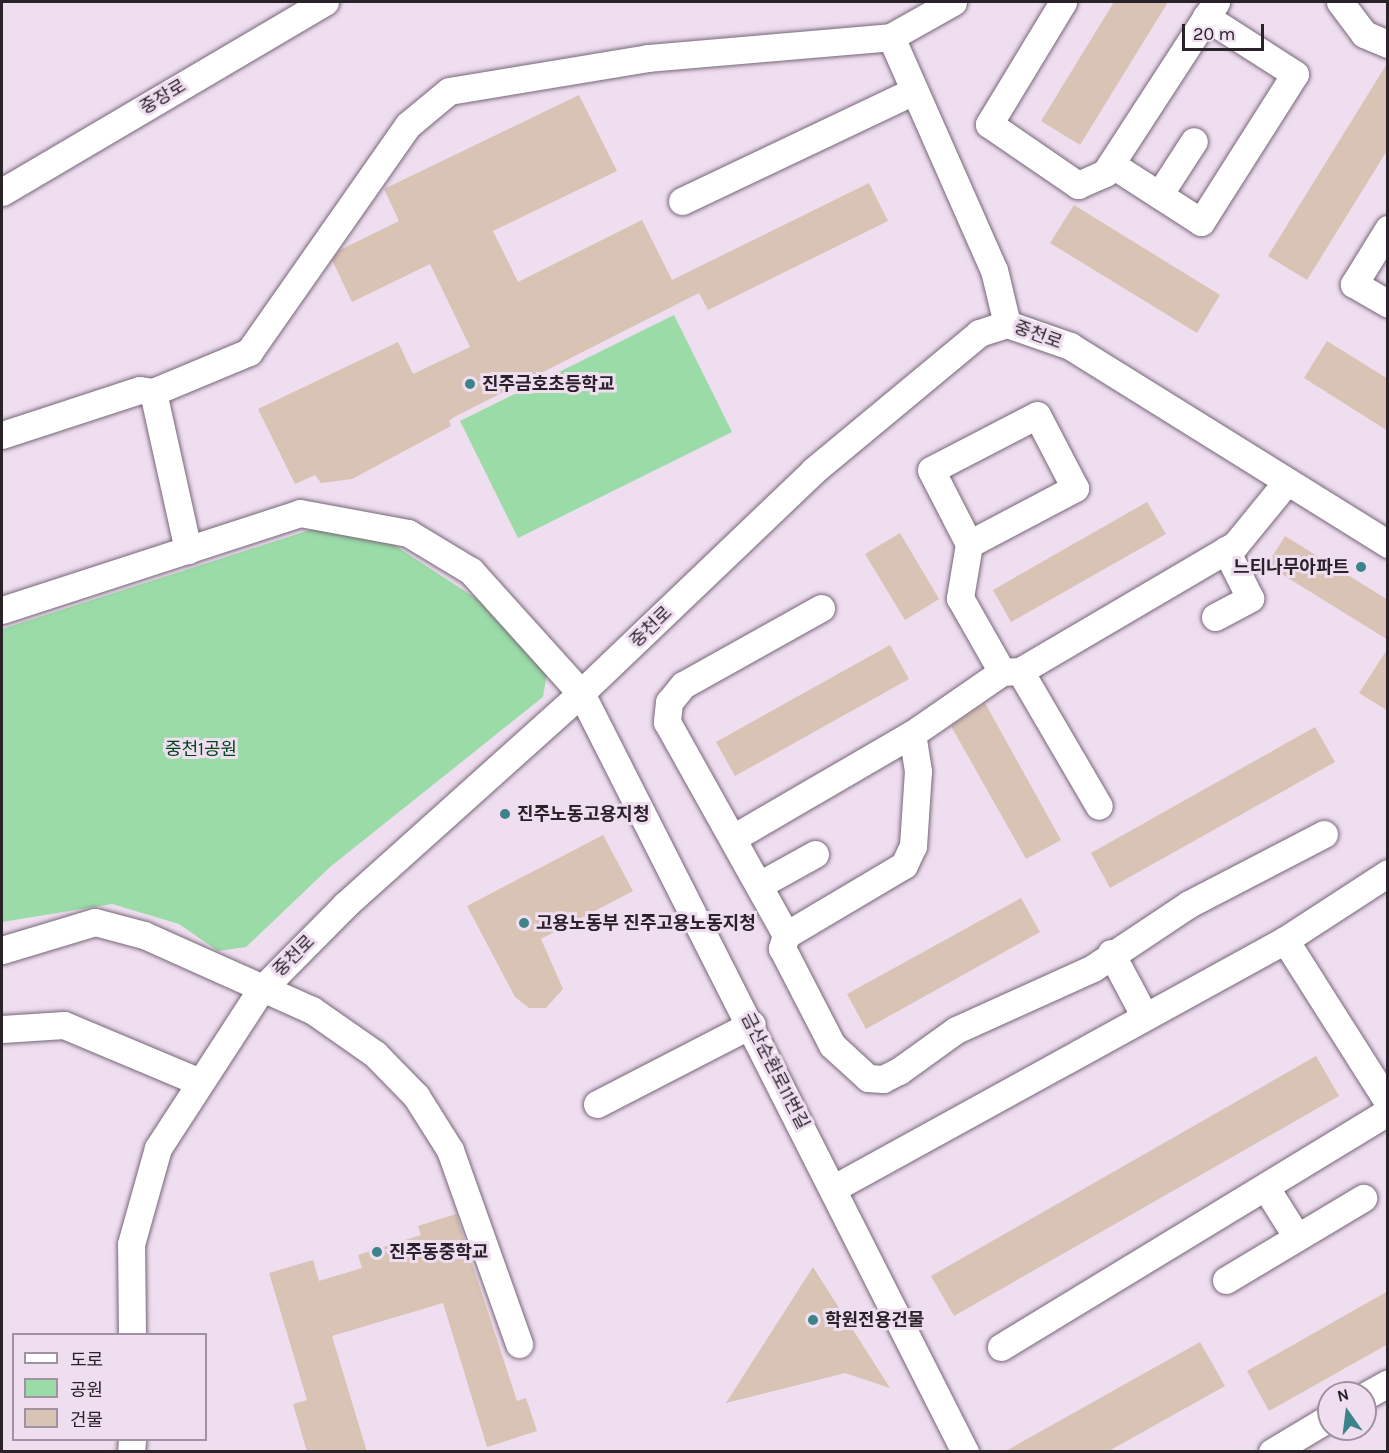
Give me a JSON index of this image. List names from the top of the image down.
{
  "streets": {
    "street": ["중장로", "중천로", "금산순환로11번길"]
  },
  "crossings": [
    ["중천로", "금산순환로11번길"]
  ],
  "parks": ["중천1공원"],
  "places": [
    "진주금호초등학교",
    "느티나무아파트",
    "진주노동고용지청",
    "고용노동부 진주고용노동지청",
    "진주동중학교",
    "학원전용건물"
  ],
  "legend": ["도로", "공원", "건물"],
  "scale_bar": "20 m",
  "north": "top"
}
